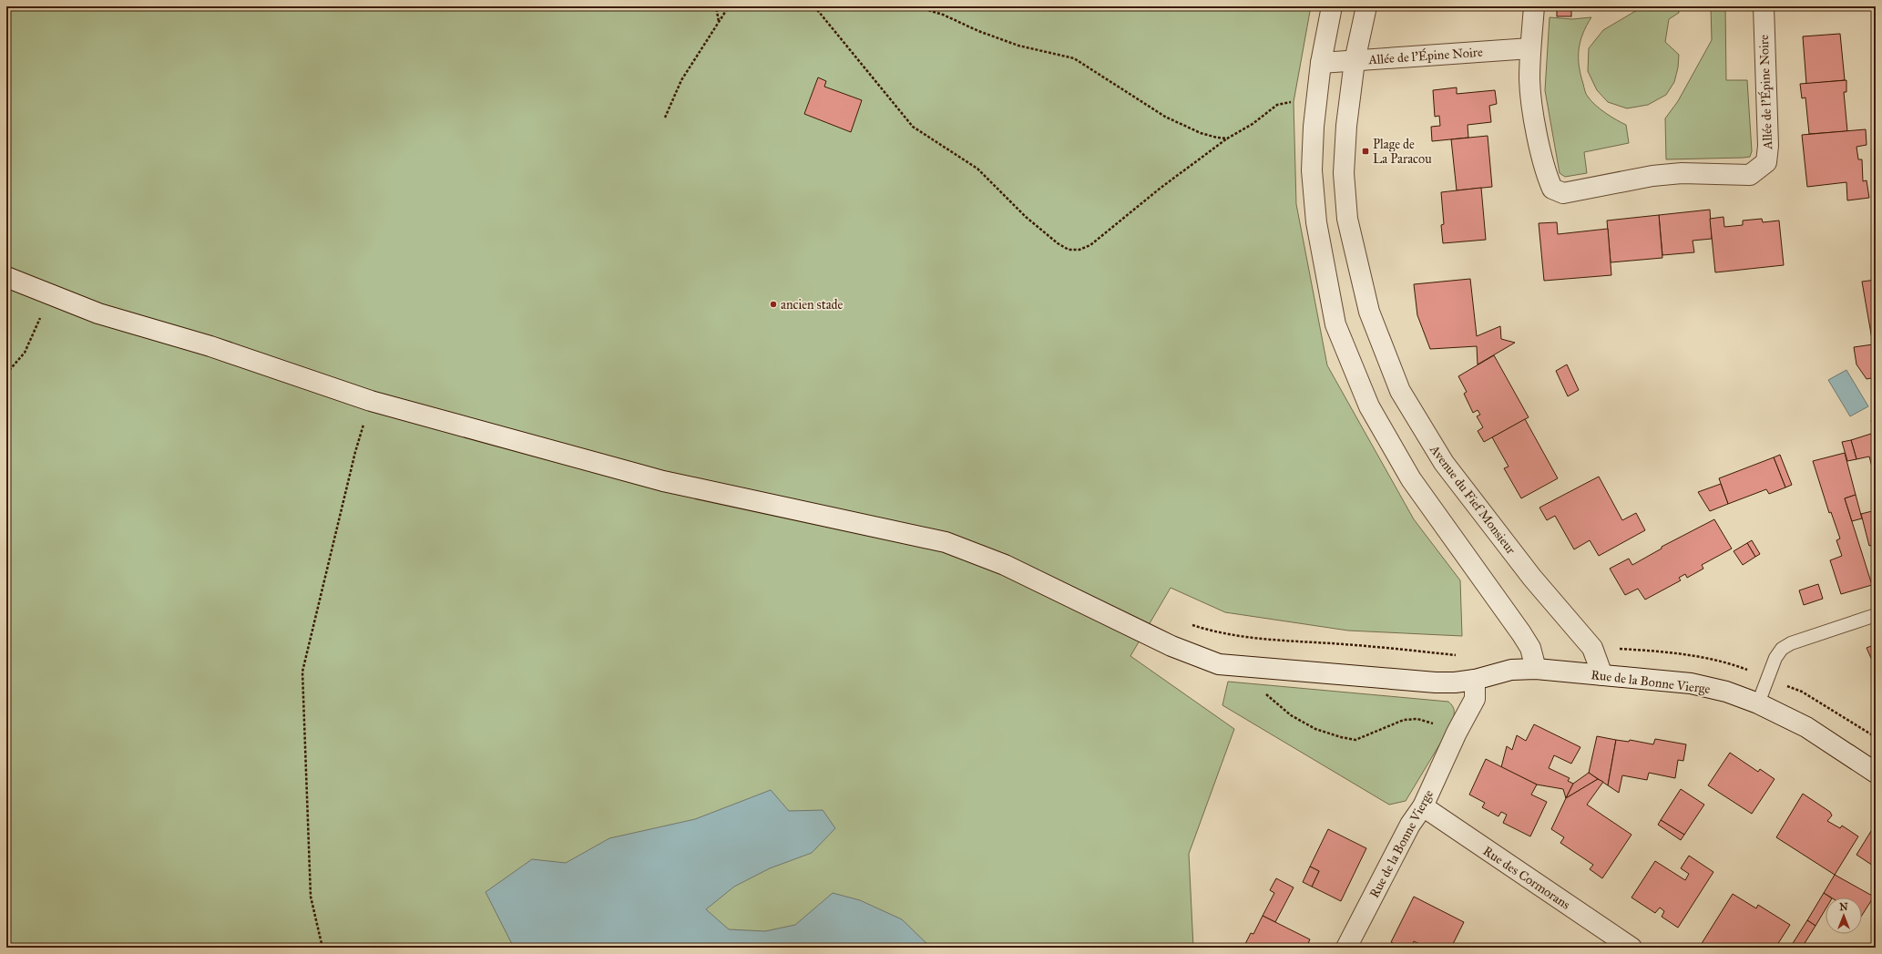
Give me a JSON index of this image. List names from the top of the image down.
{
  "streets": {
    "street": [
      "Allée de l'Épine Noire",
      "Avenue du Fief Monsieur",
      "Rue de la Bonne Vierge",
      "Rue des Cormorans"
    ]
  },
  "crossings": [
    ["Allée de l'Épine Noire", "Avenue du Fief Monsieur"],
    ["Avenue du Fief Monsieur", "Rue de la Bonne Vierge"],
    ["Rue de la Bonne Vierge", "Rue des Cormorans"]
  ],
  "places": {
    "transit": ["Plage de La Paracou"],
    "other": ["ancien stade"]
  },
  "north": "top"
}
